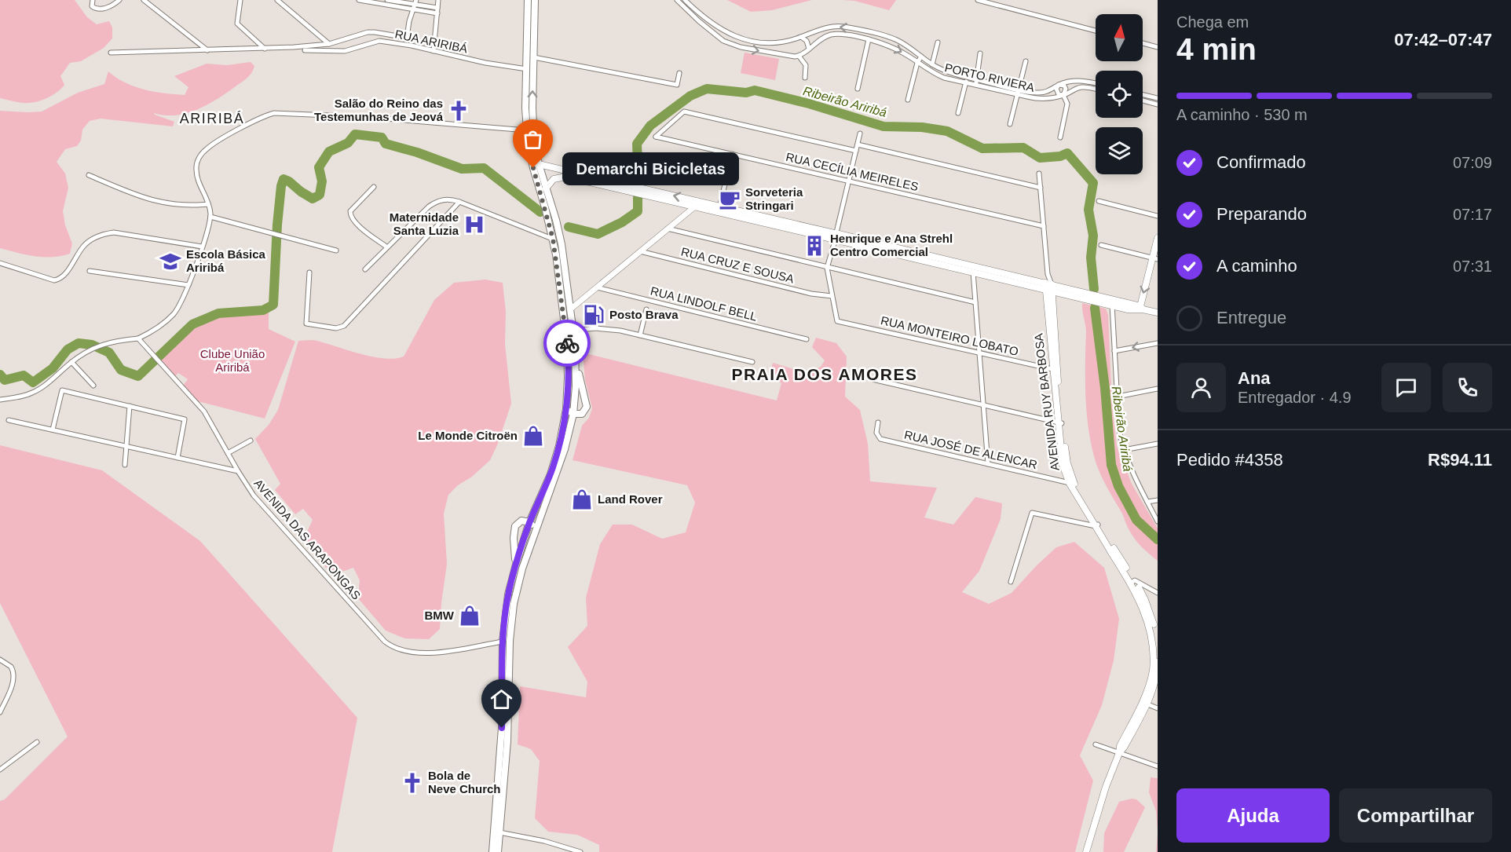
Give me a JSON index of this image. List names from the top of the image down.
{
  "streets": {
    "main road": ["AVENIDA RUY BARBOSA"],
    "street": [
      "RUA ARIRIBÁ",
      "PORTO RIVIERA",
      "RUA CECÍLIA MEIRELES",
      "RUA CRUZ E SOUSA",
      "RUA LINDOLF BELL",
      "RUA MONTEIRO LOBATO",
      "RUA JOSÉ DE ALENCAR",
      "AVENIDA DAS ARAPONGAS"
    ]
  },
  "crossings": [
    ["RUA CECÍLIA MEIRELES", "AVENIDA RUY BARBOSA"],
    ["RUA CRUZ E SOUSA", "RUA MONTEIRO LOBATO"],
    ["RUA MONTEIRO LOBATO", "AVENIDA RUY BARBOSA"],
    ["AVENIDA RUY BARBOSA", "RUA JOSÉ DE ALENCAR"]
  ],
  "districts": ["ARIRIBÁ", "PRAIA DOS AMORES"],
  "water": ["Ribeirão Ariribá"],
  "parks": ["Clube União Ariribá"],
  "places": {
    "church": ["Salão do Reino das Testemunhas de Jeová", "Bola de Neve Church"],
    "other": ["Demarchi Bicicletas"],
    "cafe": ["Sorveteria Stringari"],
    "hospital": ["Maternidade Santa Luzia"],
    "building": ["Henrique e Ana Strehl Centro Comercial"],
    "school or university": ["Escola Básica Ariribá"],
    "fuel station": ["Posto Brava"],
    "shop": ["Le Monde Citroën", "Land Rover", "BMW"]
  },
  "north": "top",
  "page": {
    "heading": ["4 min", "Chega em", "07:42–07:47"],
    "panel": [
      "Ana",
      "Entregador · 4.9",
      "Pedido #4358",
      "R$94.11"
    ],
    "bar": "A caminho · 530 m",
    "list": [
      ["Confirmado", "07:09"],
      ["Preparando", "07:17"],
      ["A caminho", "07:31"],
      "Entregue"
    ],
    "bubble": "Demarchi Bicicletas",
    "buttons": ["Ajuda", "Compartilhar"]
  }
}
